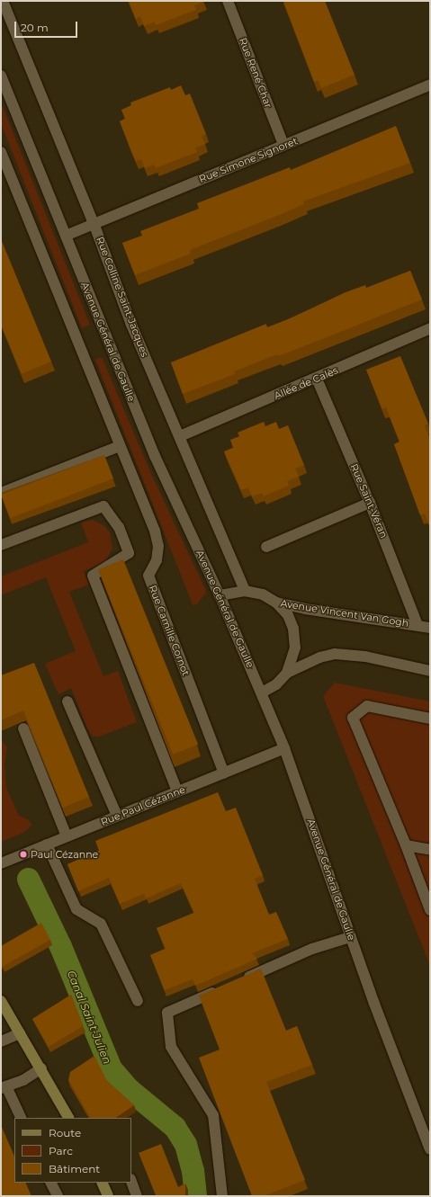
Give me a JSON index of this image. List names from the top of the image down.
{
  "streets": {
    "street": [
      "Rue René Char",
      "Rue Simone Signoret",
      "Rue Colline Saint-Jacques",
      "Avenue Général de Gaulle",
      "Allée de Calès",
      "Rue Saint-Véran",
      "Avenue Vincent Van Gogh",
      "Rue Camille Cornot",
      "Rue Paul Cézanne"
    ]
  },
  "crossings": [
    ["Rue René Char", "Rue Simone Signoret"],
    ["Rue Simone Signoret", "Rue Colline Saint-Jacques"],
    ["Rue Simone Signoret", "Avenue Général de Gaulle"],
    ["Rue Colline Saint-Jacques", "Allée de Calès"],
    ["Rue Colline Saint-Jacques", "Avenue Vincent Van Gogh"],
    ["Avenue Général de Gaulle", "Avenue Vincent Van Gogh"],
    ["Avenue Général de Gaulle", "Rue Paul Cézanne"],
    ["Allée de Calès", "Rue Saint-Véran"],
    ["Rue Saint-Véran", "Avenue Vincent Van Gogh"],
    ["Rue Camille Cornot", "Rue Paul Cézanne"]
  ],
  "water": ["Canal Saint-Julien"],
  "places": ["Paul Cézanne"],
  "legend": ["Route", "Parc", "Bâtiment"],
  "scale_bar": "20 m"
}
